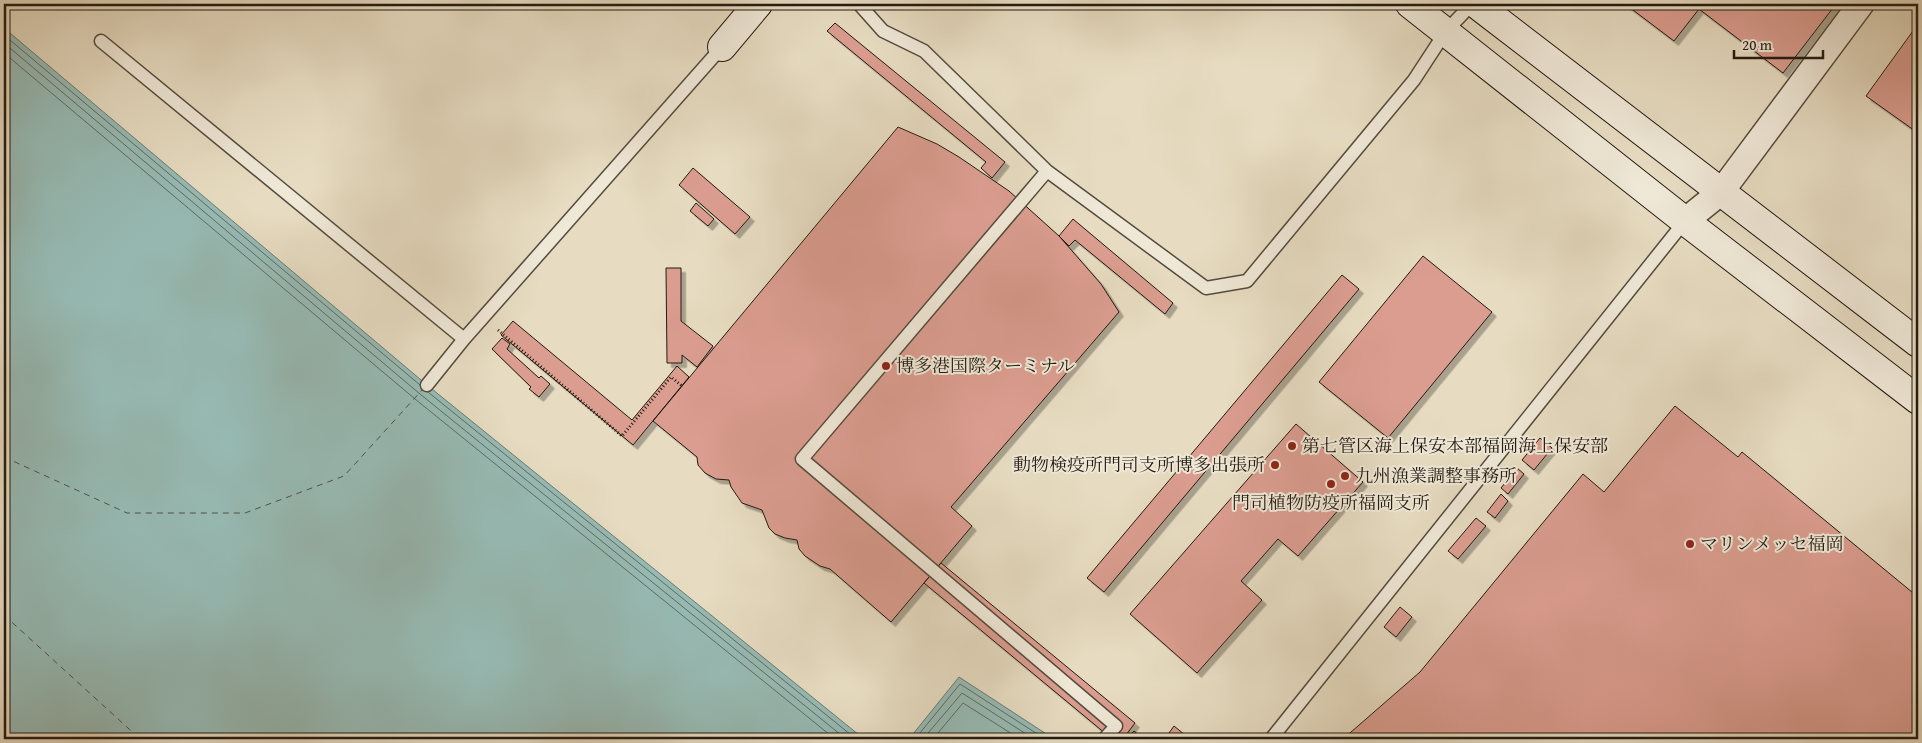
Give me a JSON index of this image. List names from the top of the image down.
{
  "places": [
    "博多港国際ターミナル",
    "第七管区海上保安本部福岡海上保安部",
    "動物検疫所門司支所博多出張所",
    "九州漁業調整事務所",
    "門司植物防疫所福岡支所",
    "マリンメッセ福岡"
  ],
  "scale_bar": "20 m"
}
